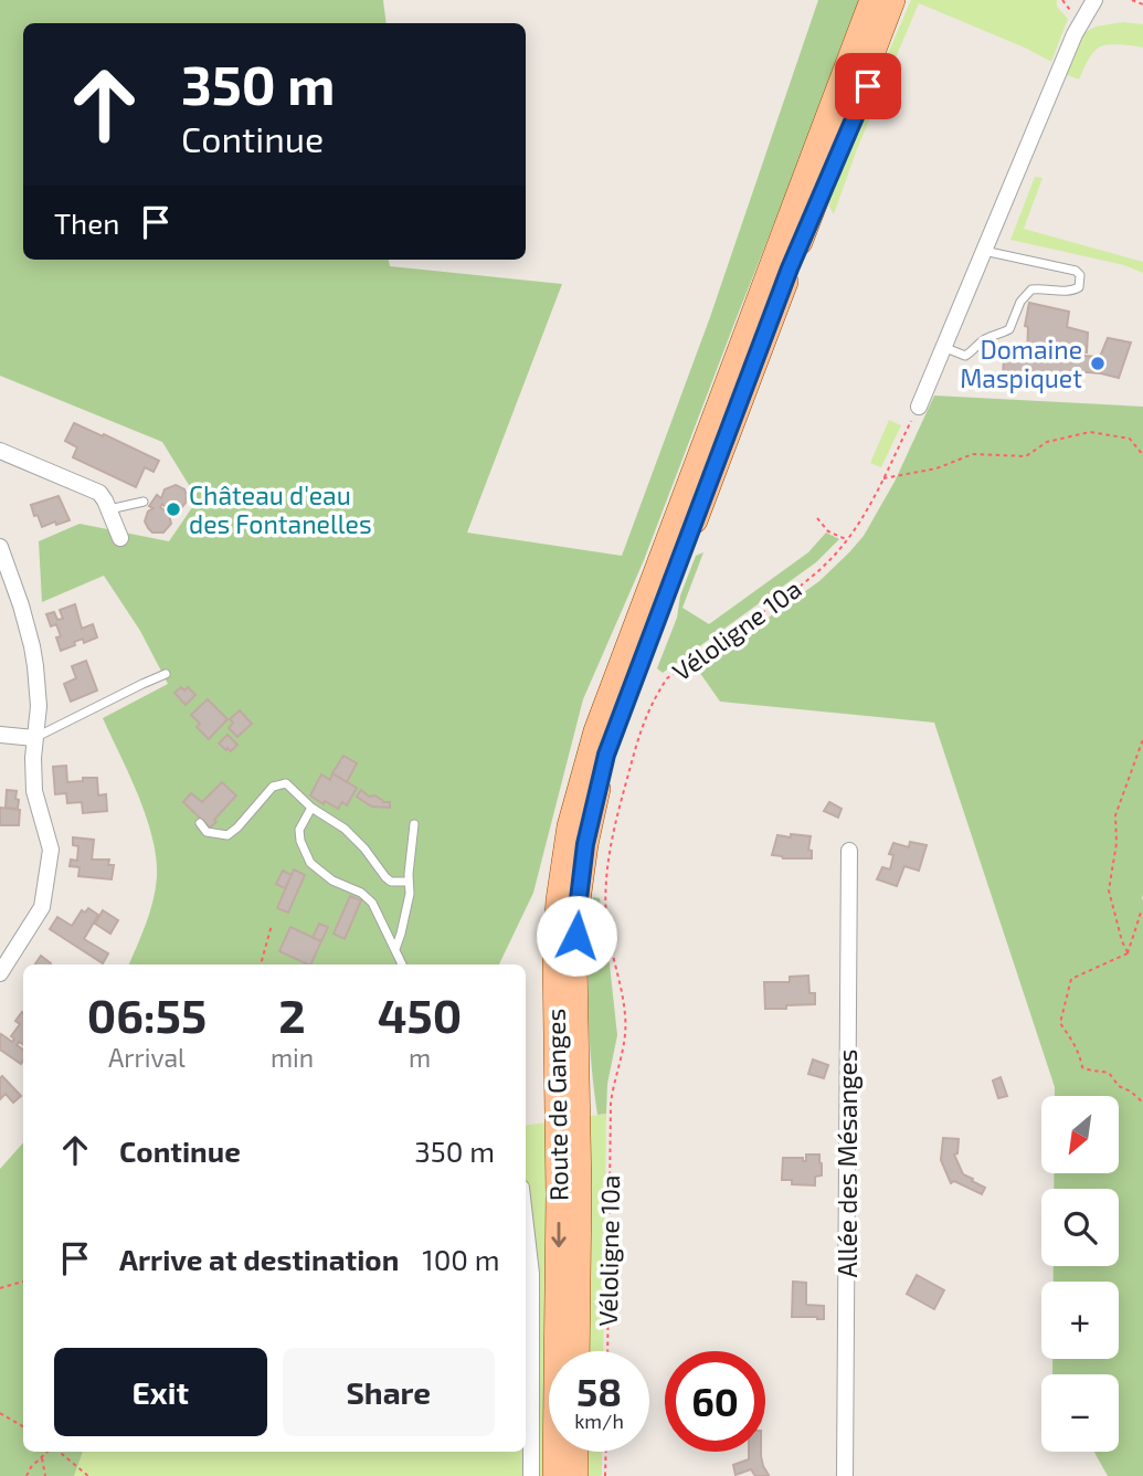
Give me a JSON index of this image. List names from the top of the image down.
{
  "streets": {
    "main road": ["Route de Ganges"],
    "street": ["Allée des Mésanges"],
    "path": ["Véloligne 10a"]
  },
  "places": ["Domaine Maspiquet", "Château d'eau des Fontanelles"],
  "north": "bottom left",
  "page": {
    "turn": ["350 m", "Continue"],
    "then": "Then",
    "eta": [
      "06:55",
      "Arrival",
      "2",
      "min",
      "450",
      "m"
    ],
    "map_buttons": ["+", "−"],
    "list": [
      {
        "name": "Continue",
        "value": "350 m"
      },
      {
        "name": "Arrive at destination",
        "value": "100 m"
      }
    ],
    "buttons": ["Exit", "Share"],
    "speed": "58 km/h",
    "limit": "60"
  }
}
